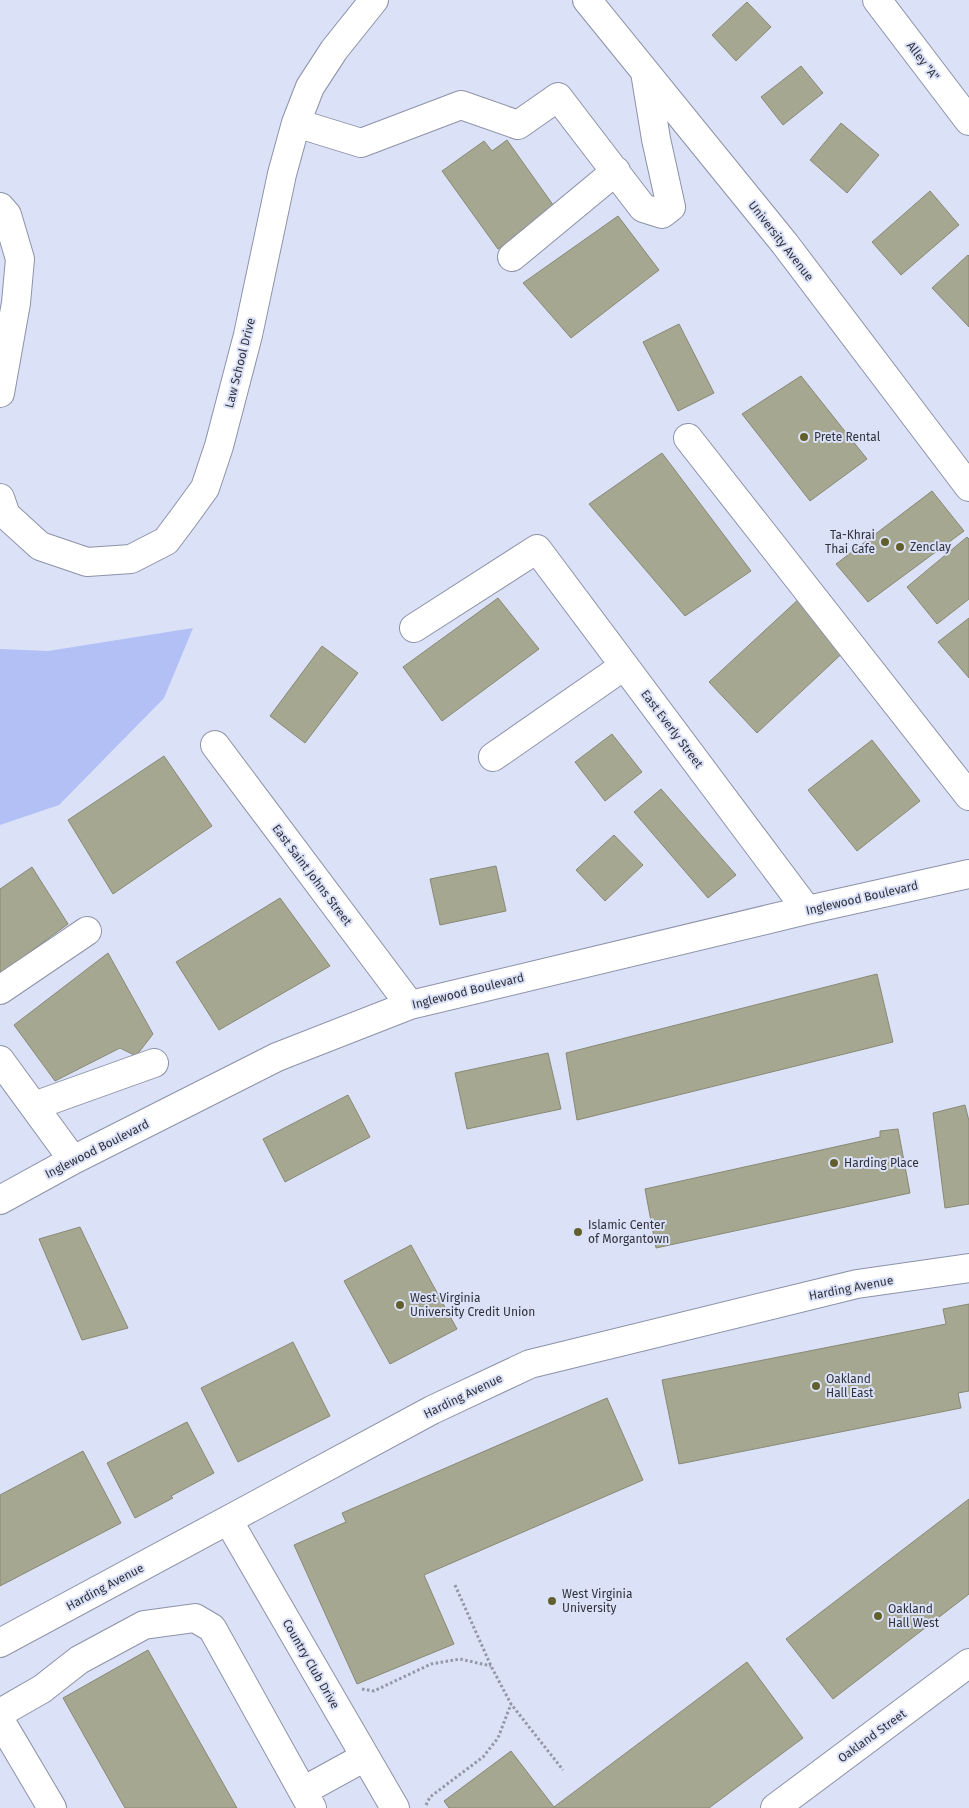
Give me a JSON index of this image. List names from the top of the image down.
{
  "streets": {
    "street": [
      "Alley \"A\"",
      "University Avenue",
      "Law School Drive",
      "East Everly Street",
      "East Saint Johns Street",
      "Inglewood Boulevard",
      "Harding Avenue",
      "Country Club Drive",
      "Oakland Street"
    ]
  },
  "crossings": [
    ["East Everly Street", "Inglewood Boulevard"],
    ["East Saint Johns Street", "Inglewood Boulevard"],
    ["Harding Avenue", "Country Club Drive"]
  ],
  "places": [
    "Prete Rental",
    "Ta-Khrai Thai Cafe",
    "Zenclay",
    "Harding Place",
    "Islamic Center of Morgantown",
    "West Virginia University Credit Union",
    "Oakland Hall East",
    "West Virginia University",
    "Oakland Hall West"
  ]
}
